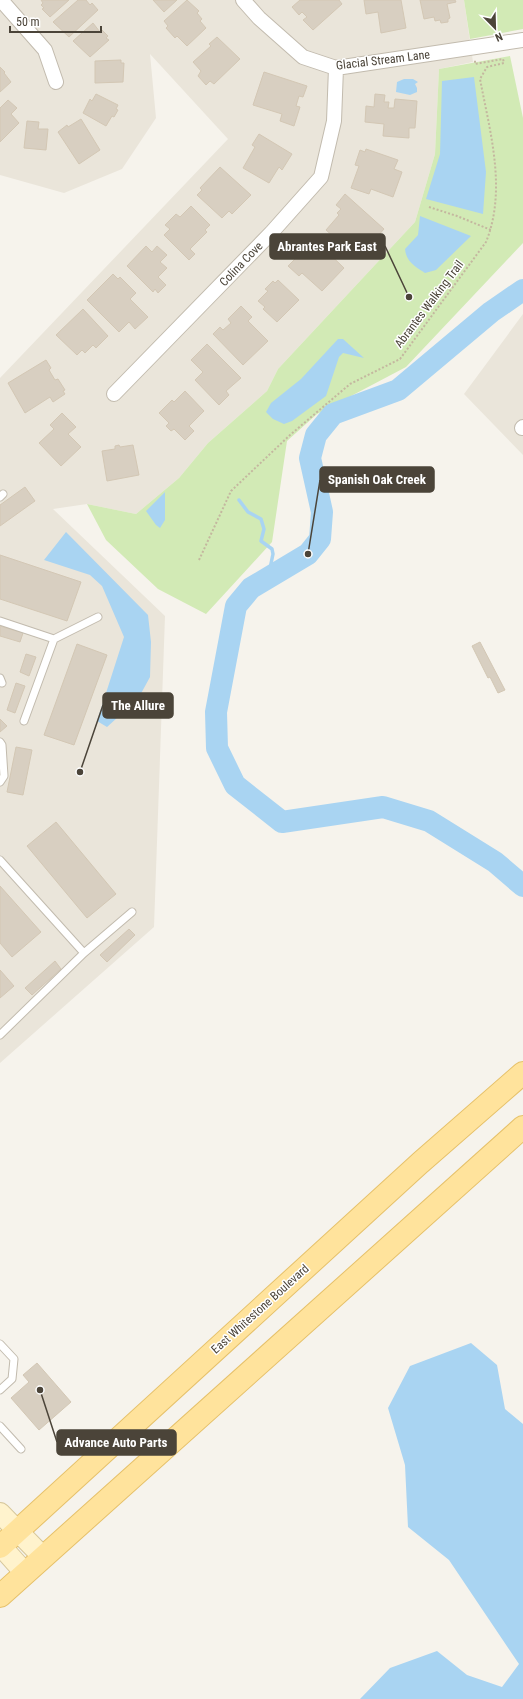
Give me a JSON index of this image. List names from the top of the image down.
{
  "streets": {
    "main road": ["East Whitestone Boulevard"],
    "street": ["Glacial Stream Lane", "Colina Cove"],
    "path": ["Abrantes Walking Trail"]
  },
  "crossings": [
    ["Glacial Stream Lane", "Colina Cove"],
    ["Glacial Stream Lane", "Abrantes Walking Trail"]
  ],
  "places": [
    "Abrantes Park East",
    "Spanish Oak Creek",
    "The Allure",
    "Advance Auto Parts"
  ],
  "scale_bar": "50 m",
  "north": "bottom right"
}
